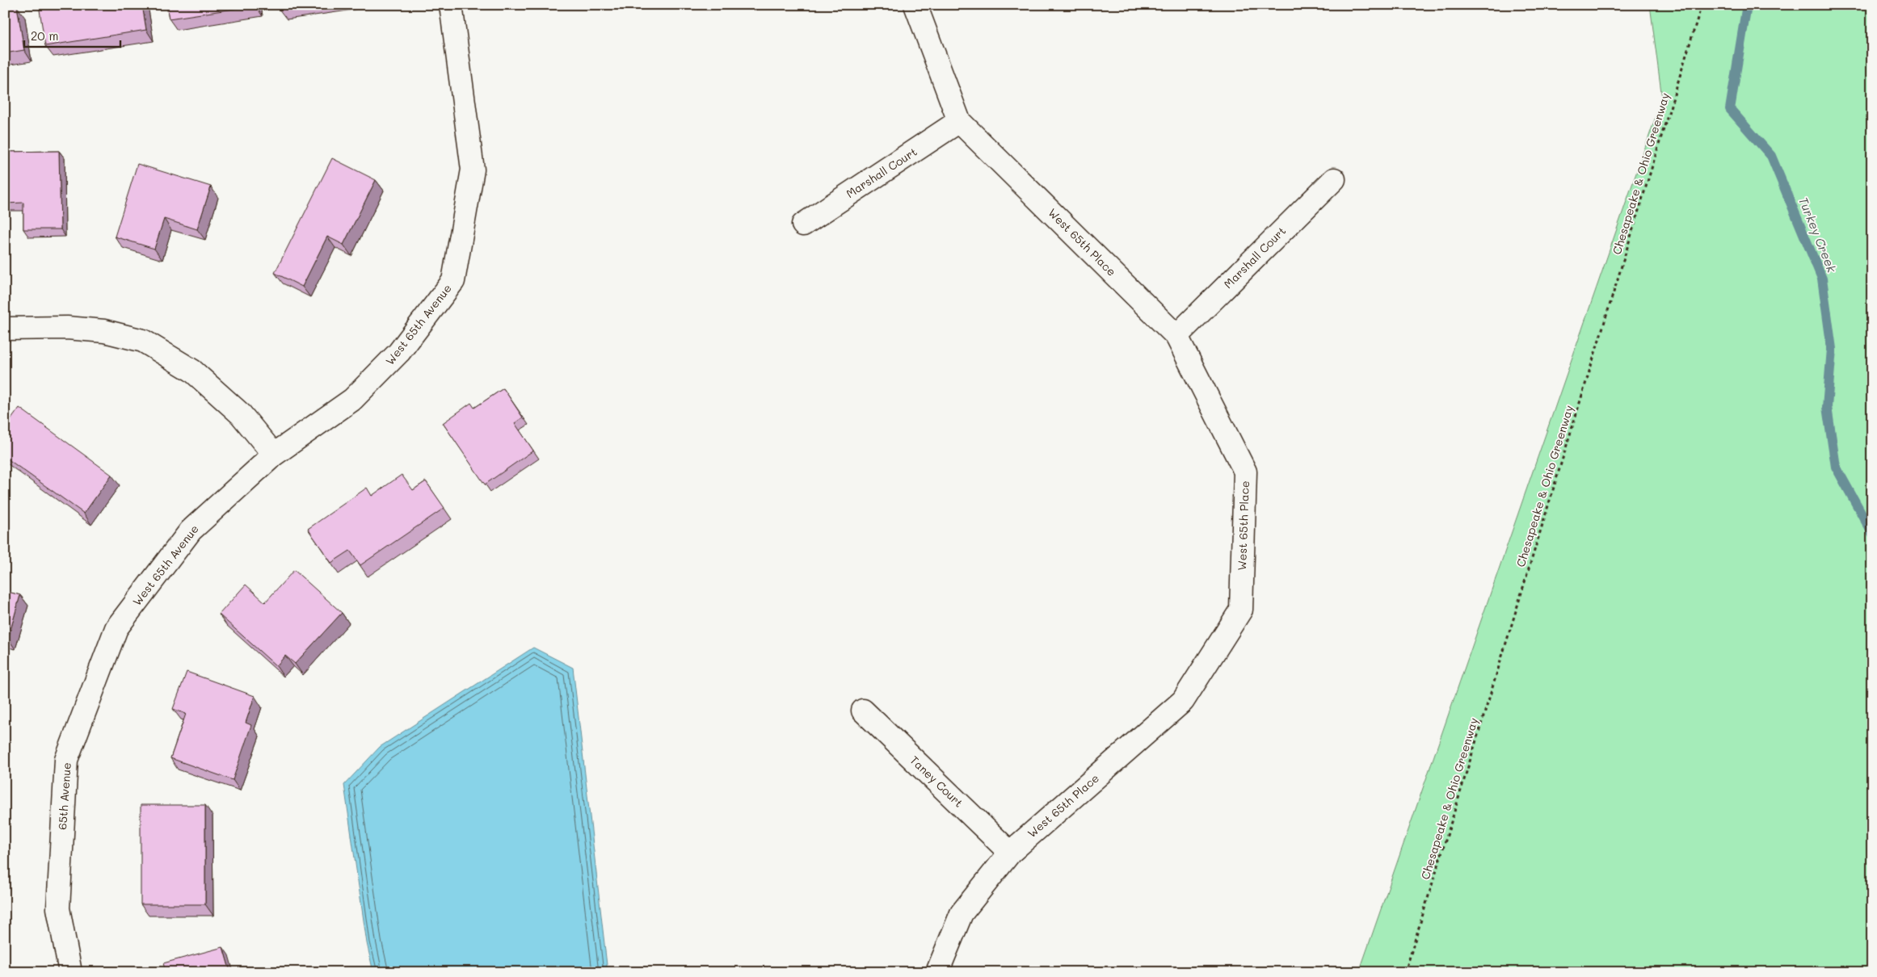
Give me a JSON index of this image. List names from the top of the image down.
{
  "streets": {
    "street": [
      "Marshall Court",
      "West 65th Place",
      "West 65th Avenue",
      "Taney Court",
      "65th Avenue"
    ],
    "path": ["Chesapeake & Ohio Greenway"]
  },
  "crossings": [
    ["Marshall Court", "West 65th Place"],
    ["West 65th Place", "Taney Court"],
    ["West 65th Avenue", "65th Avenue"]
  ],
  "water": ["Turkey Creek"],
  "scale_bar": "20 m"
}
